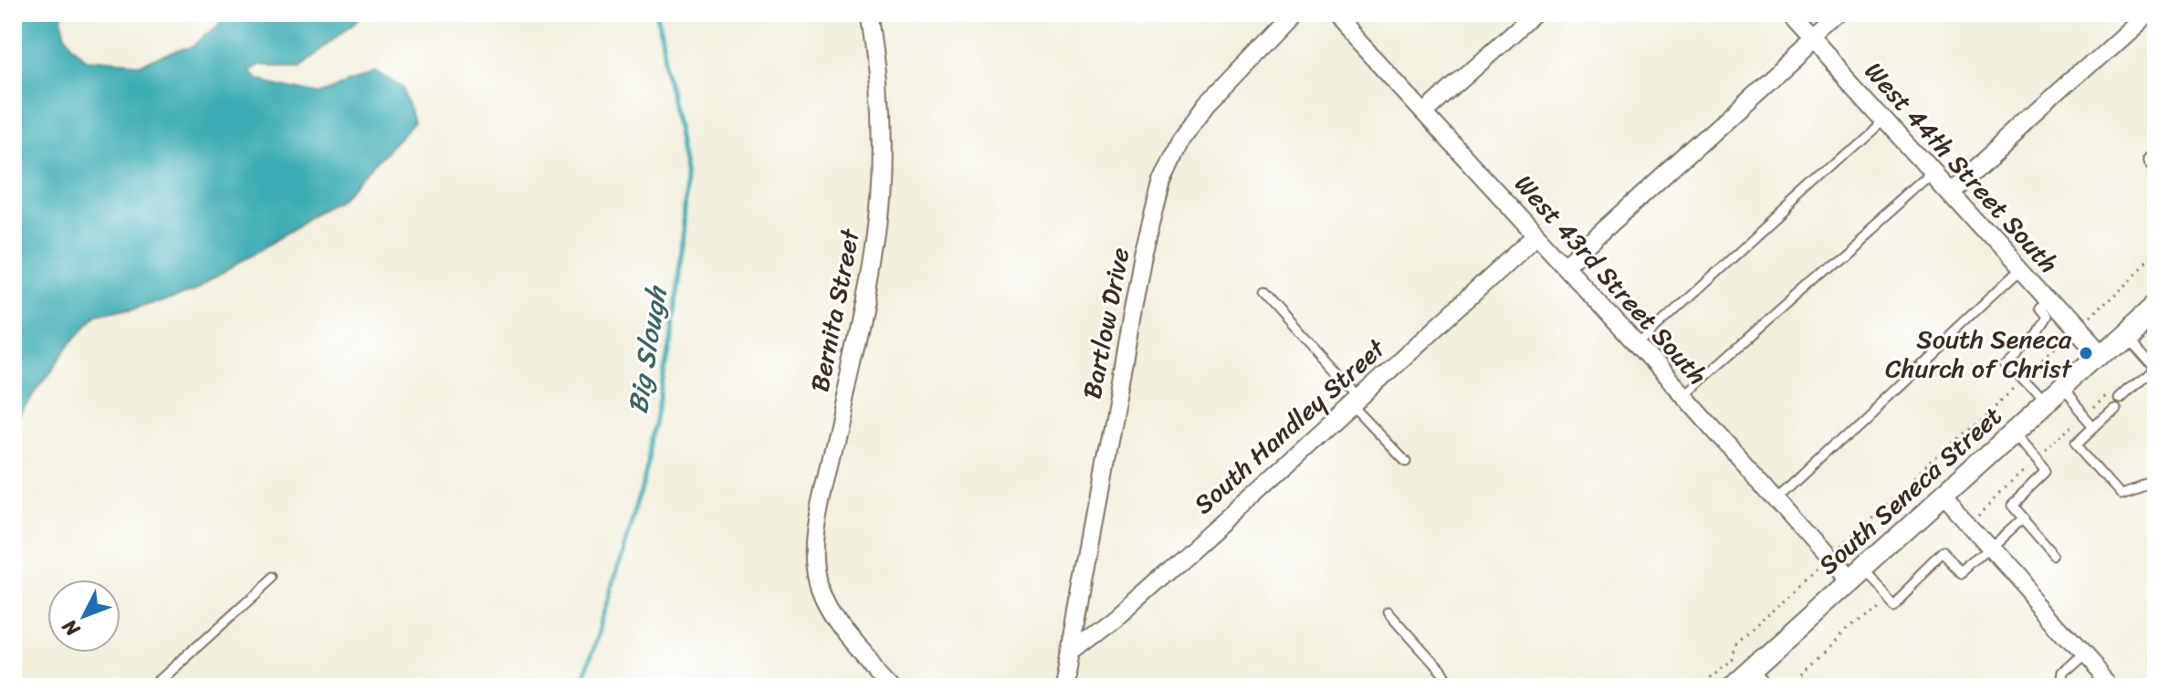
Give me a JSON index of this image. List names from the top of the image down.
{
  "streets": {
    "street": [
      "West 44th Street South",
      "West 43rd Street South",
      "Bernita Street",
      "Bartlow Drive",
      "South Handley Street",
      "South Seneca Street"
    ]
  },
  "crossings": [
    ["West 44th Street South", "South Seneca Street"],
    ["West 43rd Street South", "South Handley Street"],
    ["West 43rd Street South", "South Seneca Street"],
    ["Bartlow Drive", "South Handley Street"]
  ],
  "water": ["Big Slough"],
  "places": ["South Seneca Church of Christ"],
  "north": "bottom left"
}
